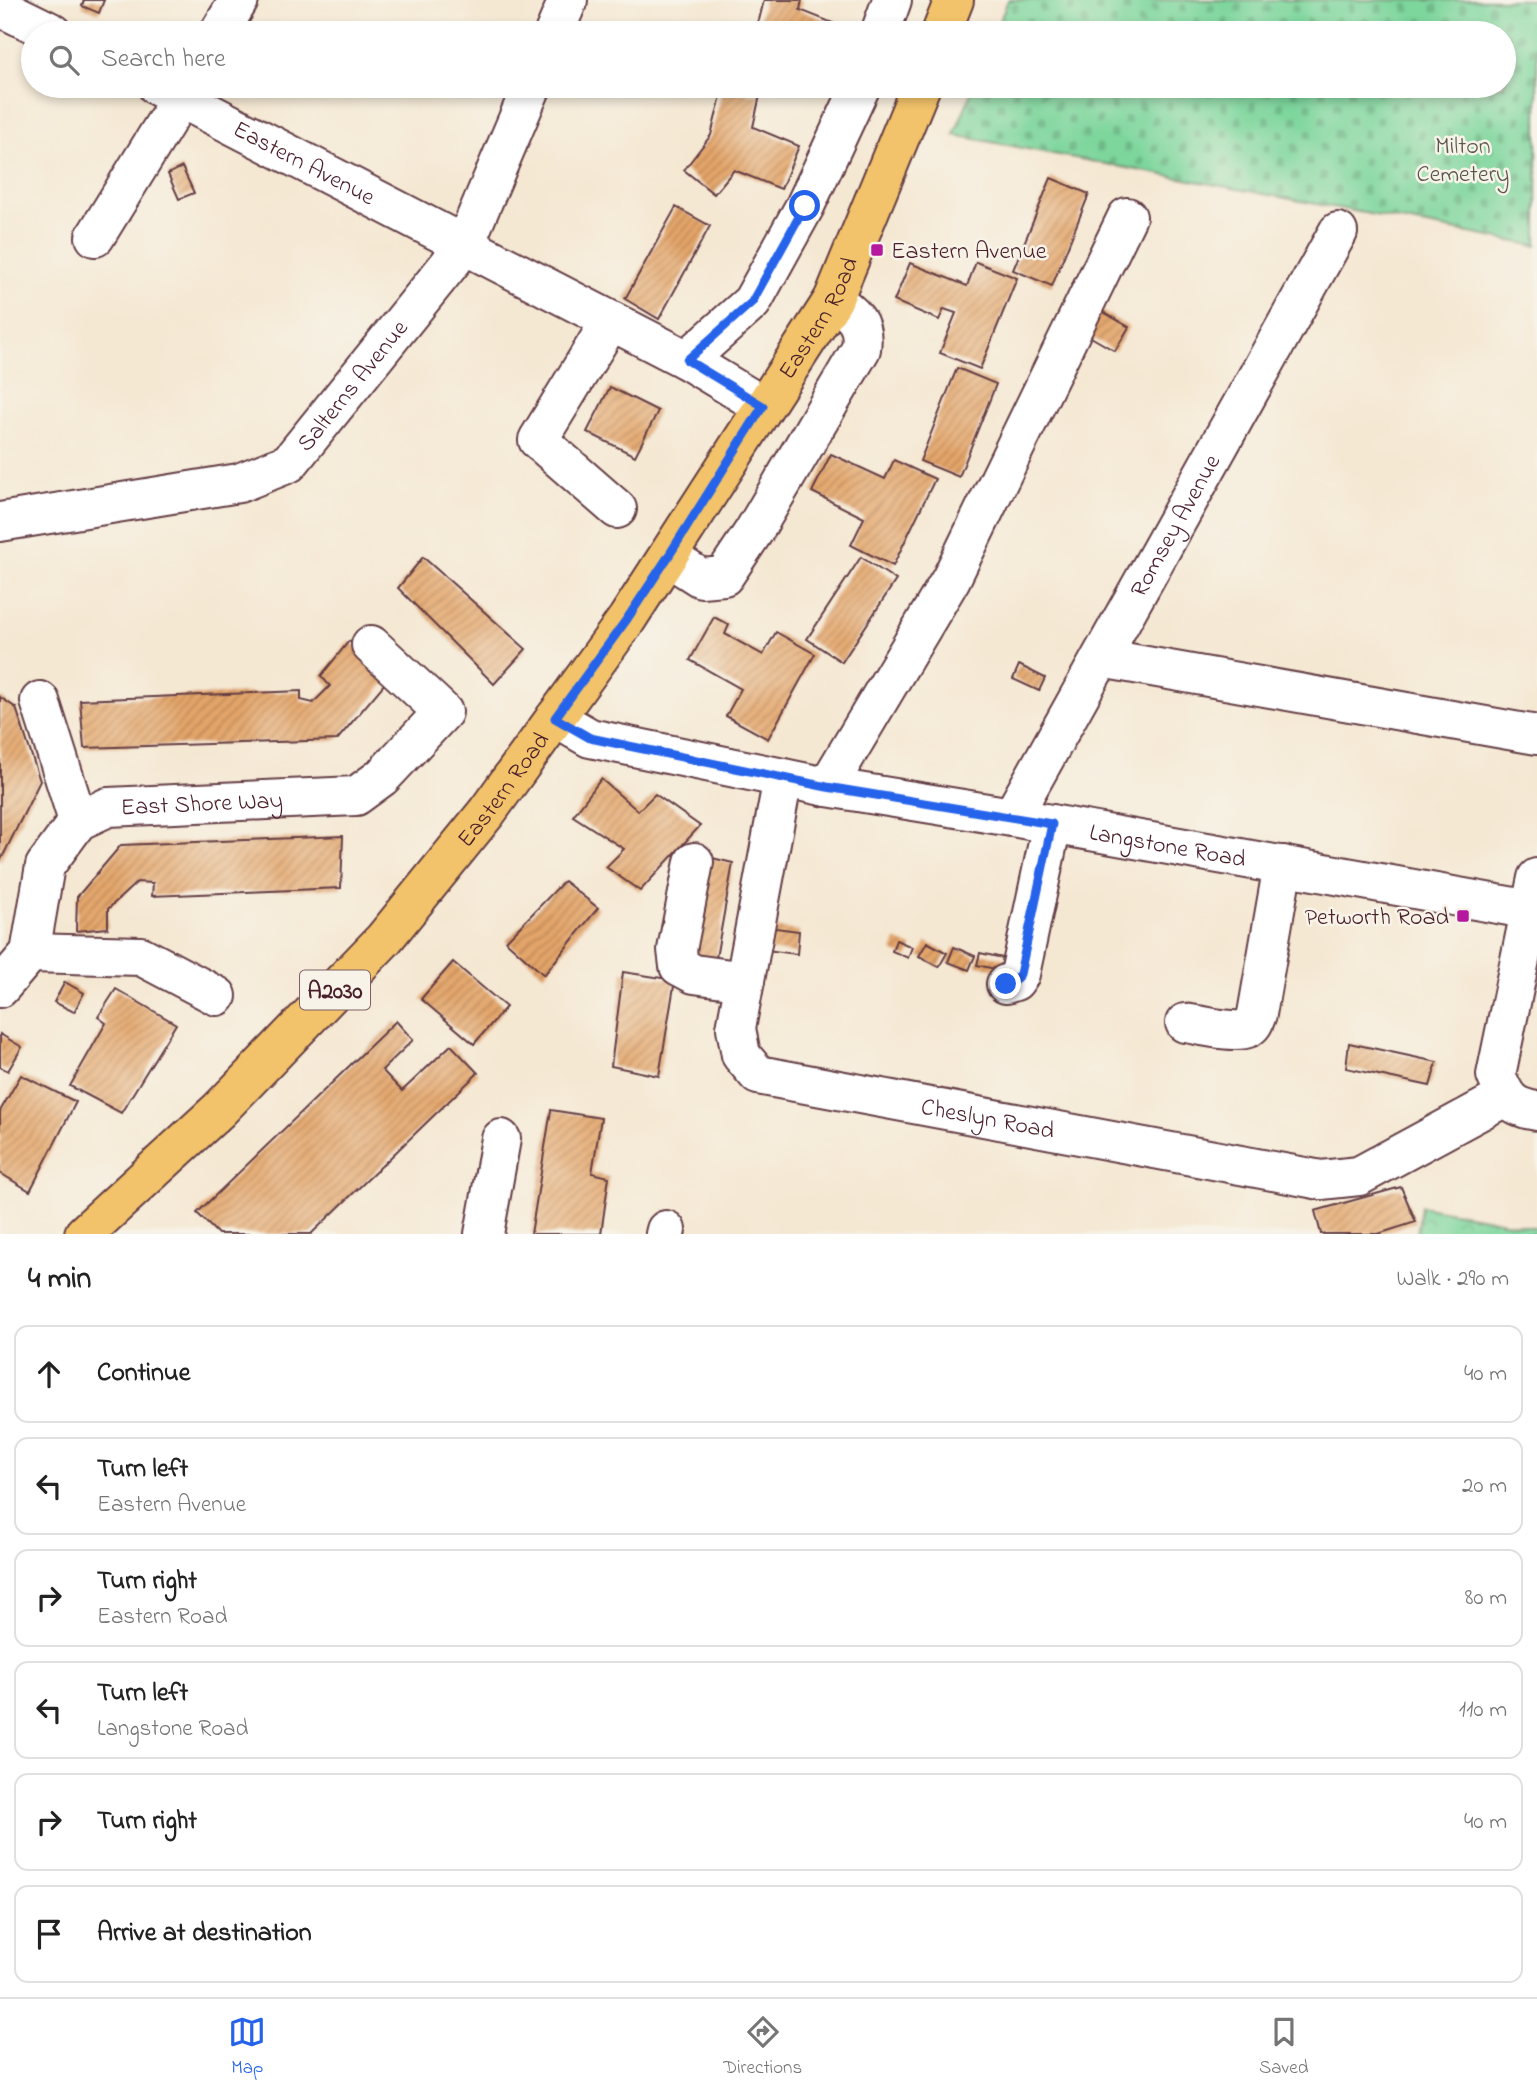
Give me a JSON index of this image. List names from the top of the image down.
{
  "streets": {
    "main road": ["Eastern Road", "A2030"],
    "street": [
      "Eastern Avenue",
      "Salterns Avenue",
      "Romsey Avenue",
      "East Shore Way",
      "Langstone Road",
      "Cheslyn Road"
    ]
  },
  "crossings": [
    ["Eastern Avenue", "Eastern Road"],
    ["Eastern Avenue", "Salterns Avenue"],
    ["Eastern Road", "Langstone Road"],
    ["Romsey Avenue", "Langstone Road"],
    ["Langstone Road", "Cheslyn Road"]
  ],
  "parks": ["Milton Cemetery"],
  "places": {
    "transit": ["Eastern Avenue", "Petworth Road"]
  },
  "page": {
    "search": "Search here",
    "heading": ["4 min", "Walk · 290 m"],
    "list": [
      ["Continue", "40 m"],
      ["Turn left", "Eastern Avenue", "20 m"],
      ["Turn right", "Eastern Road", "80 m"],
      ["Turn left", "Langstone Road", "110 m"],
      ["Turn right", "40 m"],
      "Arrive at destination"
    ],
    "nav": ["Map", "Directions", "Saved"]
  }
}
